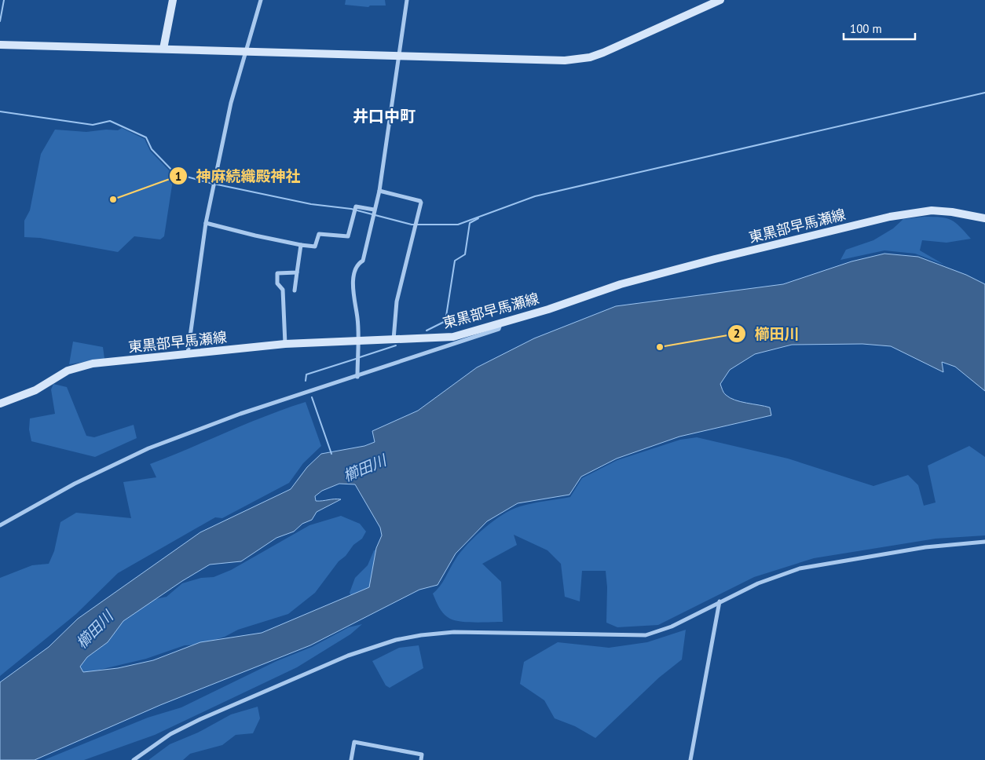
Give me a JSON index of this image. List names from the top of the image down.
{
  "streets": {
    "main road": ["東黒部早馬瀬線"]
  },
  "districts": ["井口中町"],
  "water": ["櫛田川"],
  "places": ["神麻続織殿神社", "櫛田川"],
  "scale_bar": "100 m"
}
